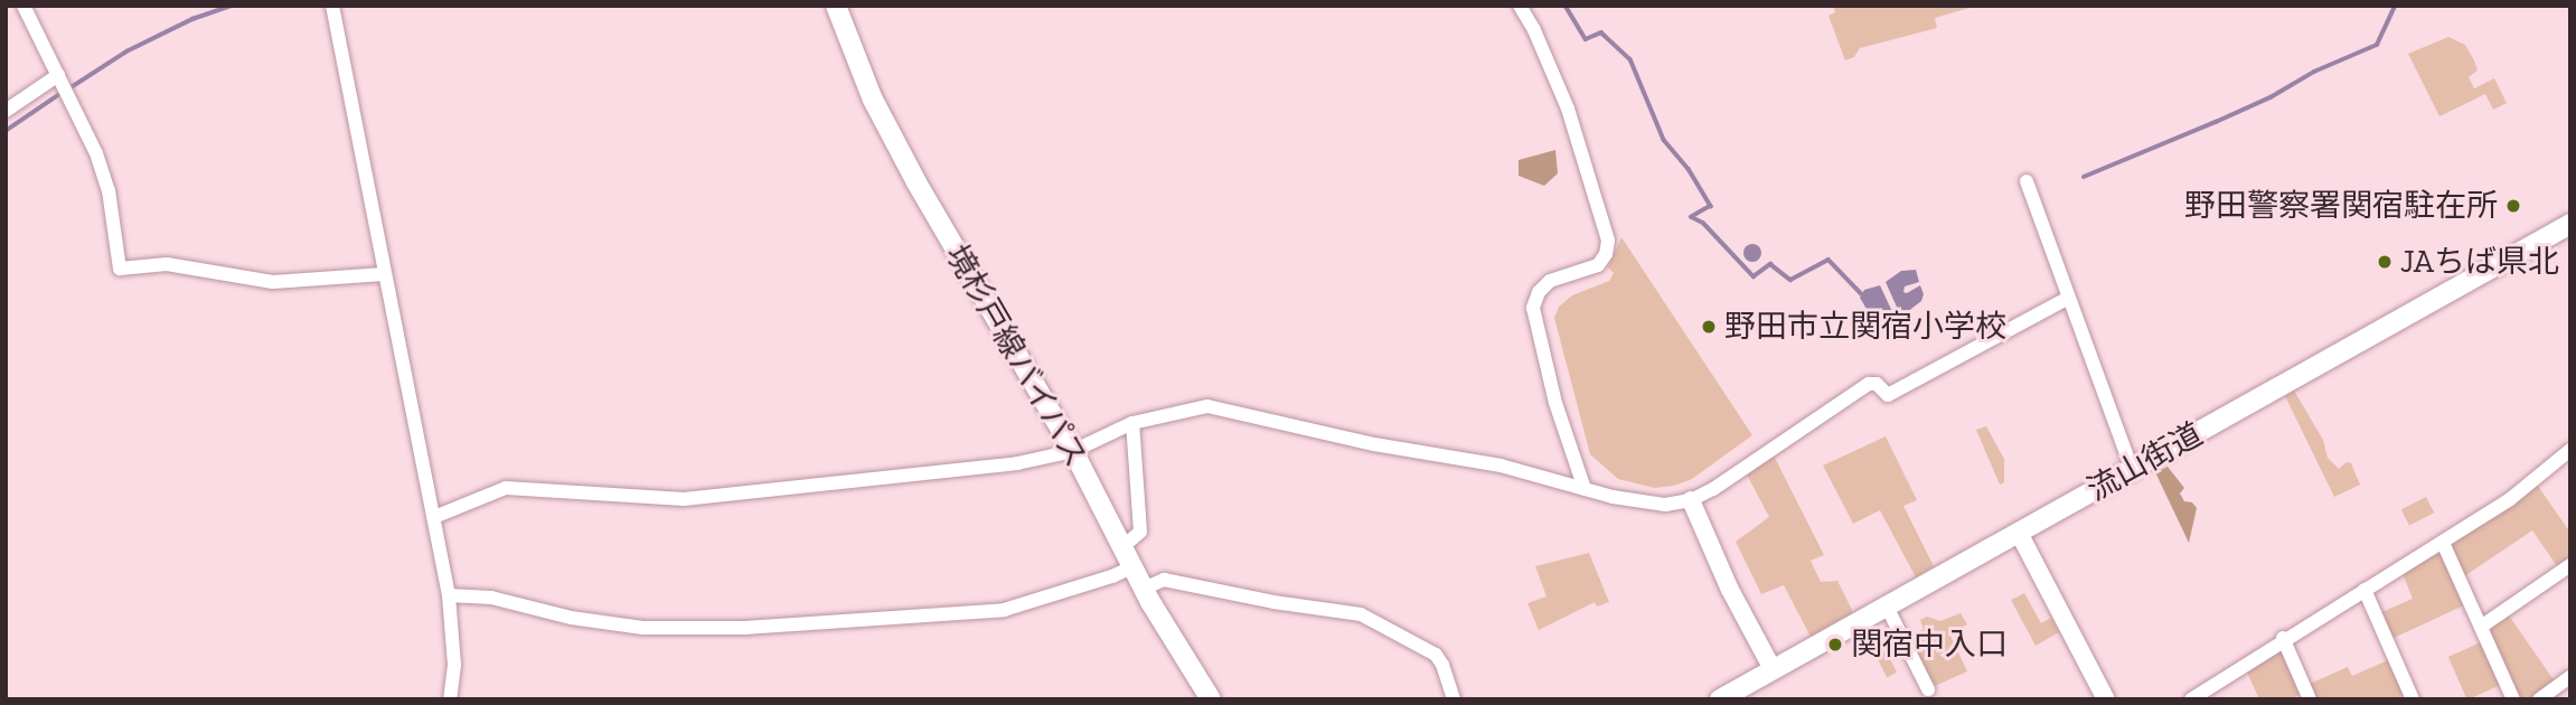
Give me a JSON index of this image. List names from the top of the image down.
{
  "streets": {
    "main road": ["境杉戸線バイパス", "流山街道"]
  },
  "places": [
    "野田警察署関宿駐在所",
    "JAちば県北",
    "野田市立関宿小学校",
    "関宿中入口"
  ]
}
